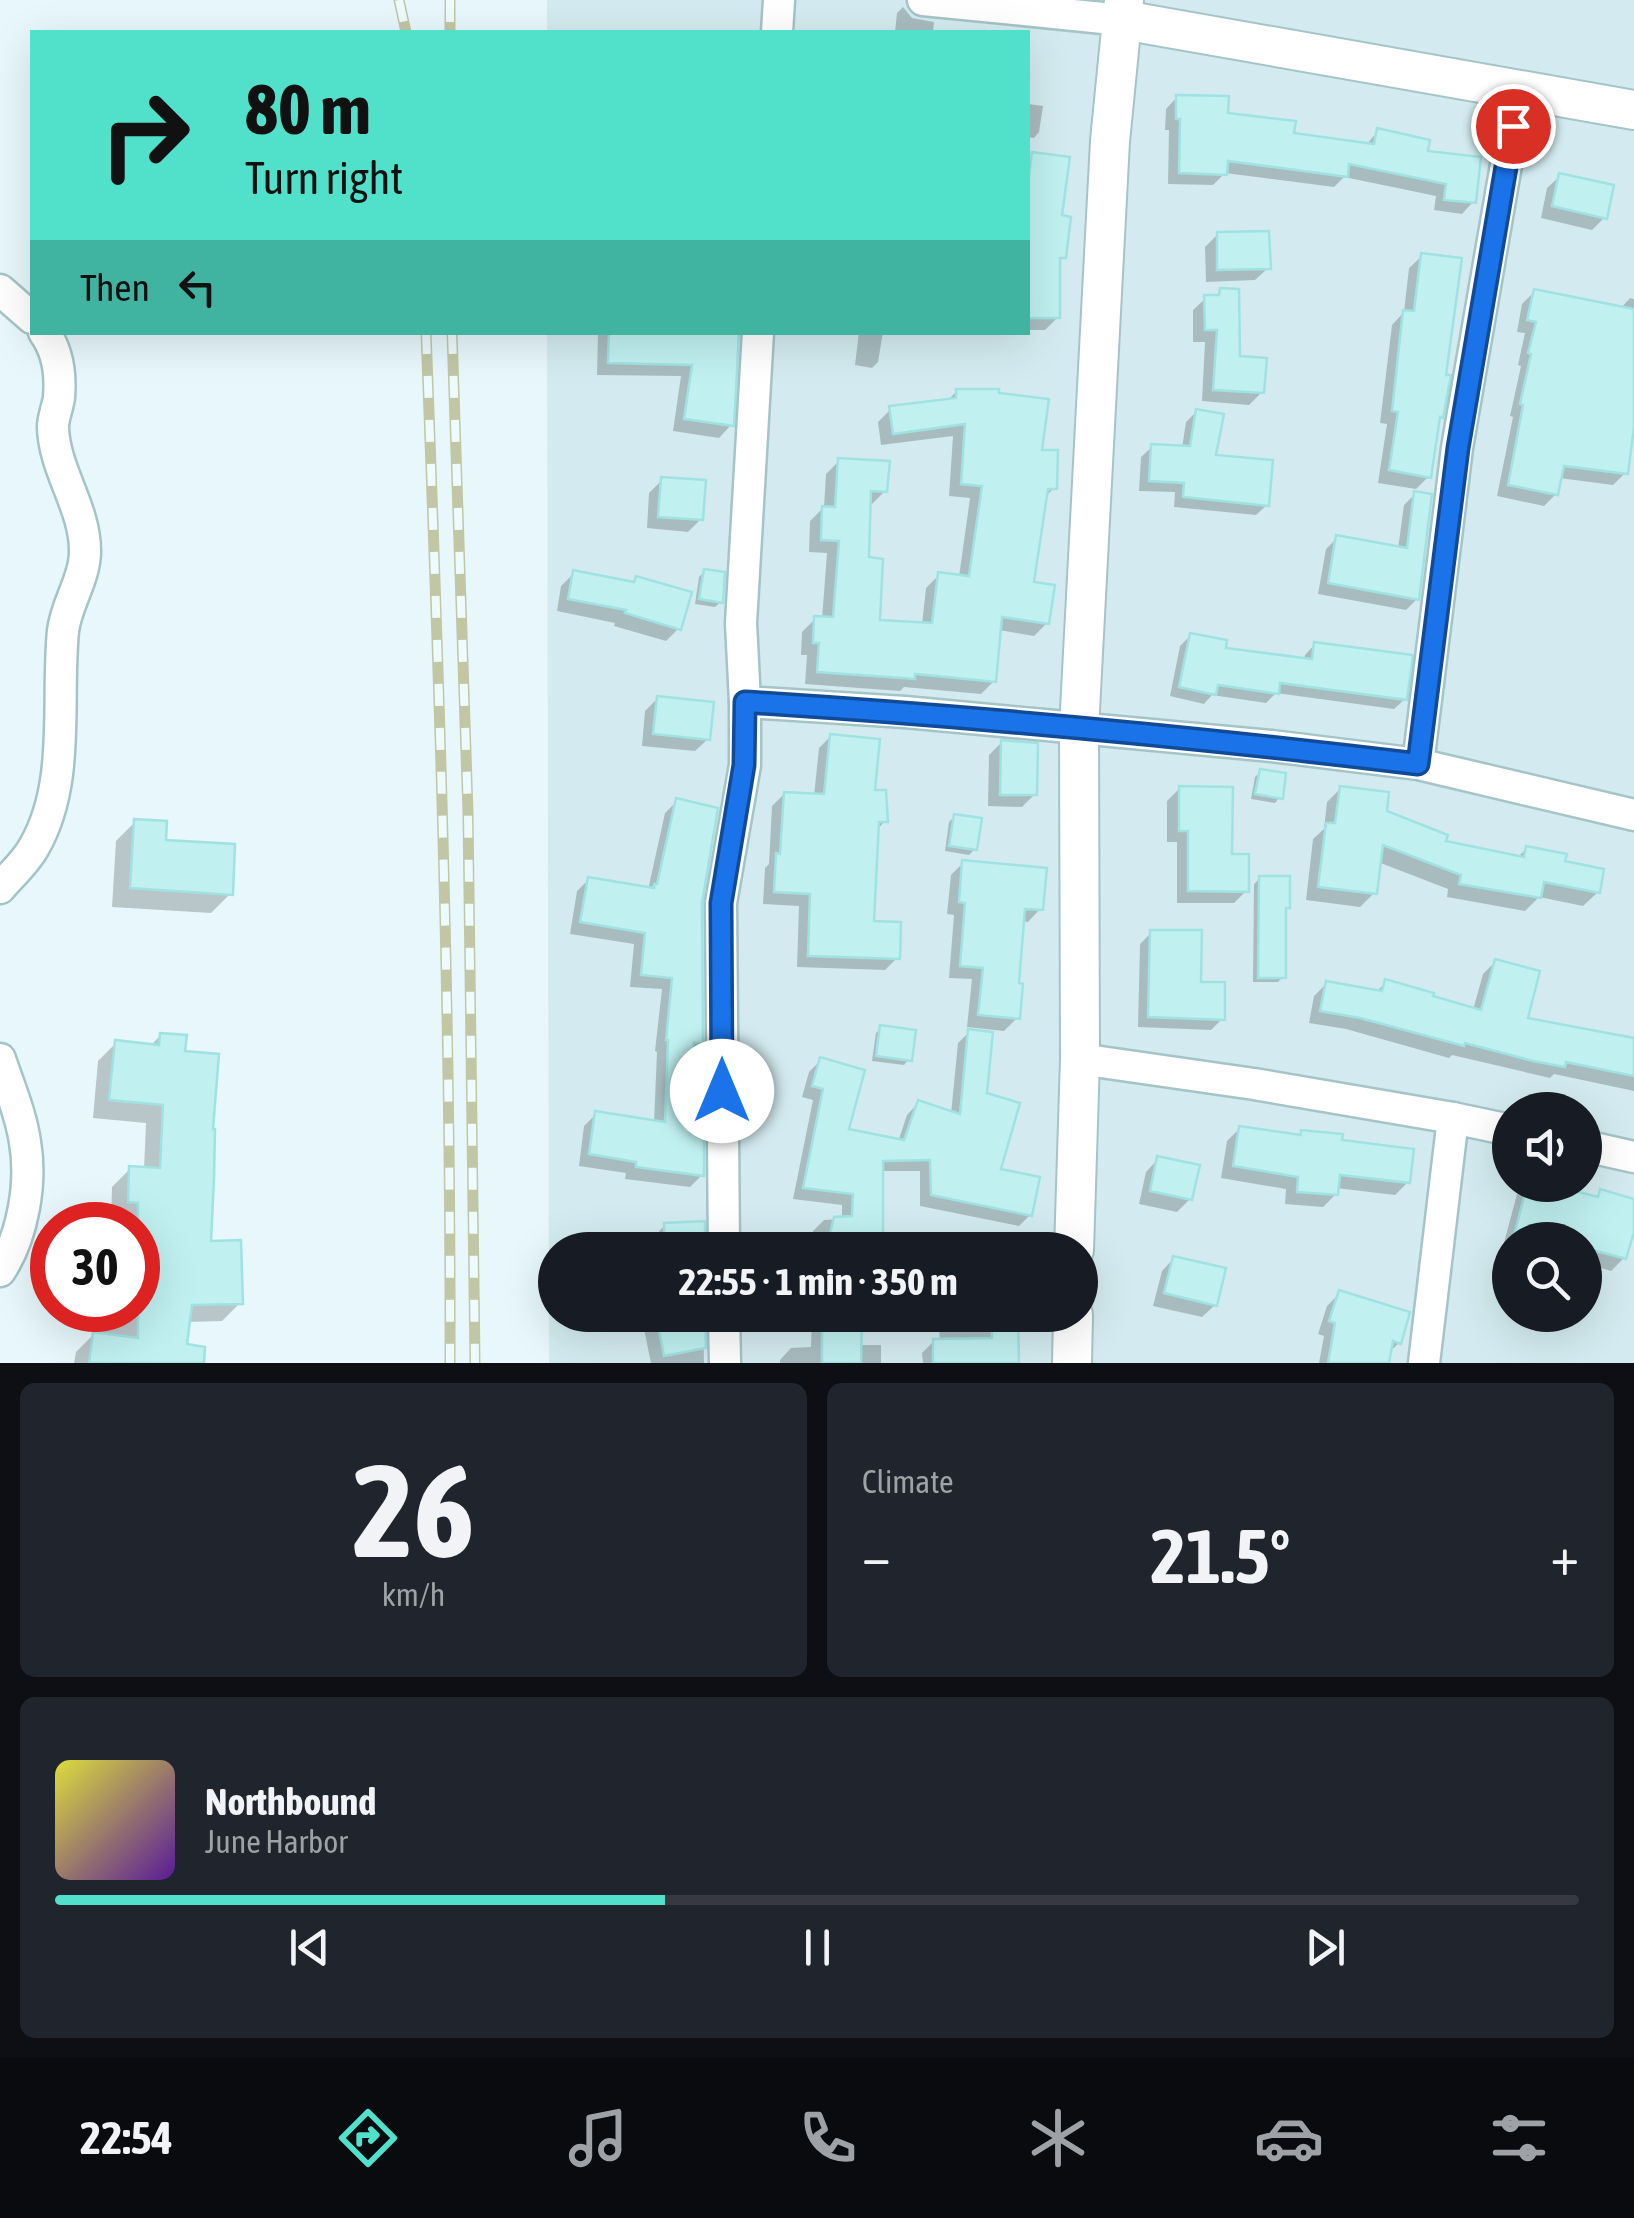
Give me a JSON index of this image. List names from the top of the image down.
{
  "page": {
    "turn": ["80 m", "Turn right"],
    "then": "Then",
    "limit": "30",
    "trip": "22:55 · 1 min · 350 m",
    "tile": [
      ["26", "km/h"],
      "Climate"
    ],
    "heat": ["−", "21.5°", "+"],
    "song": ["Northbound", "June Harbor"],
    "tabs": "22:54"
  }
}
